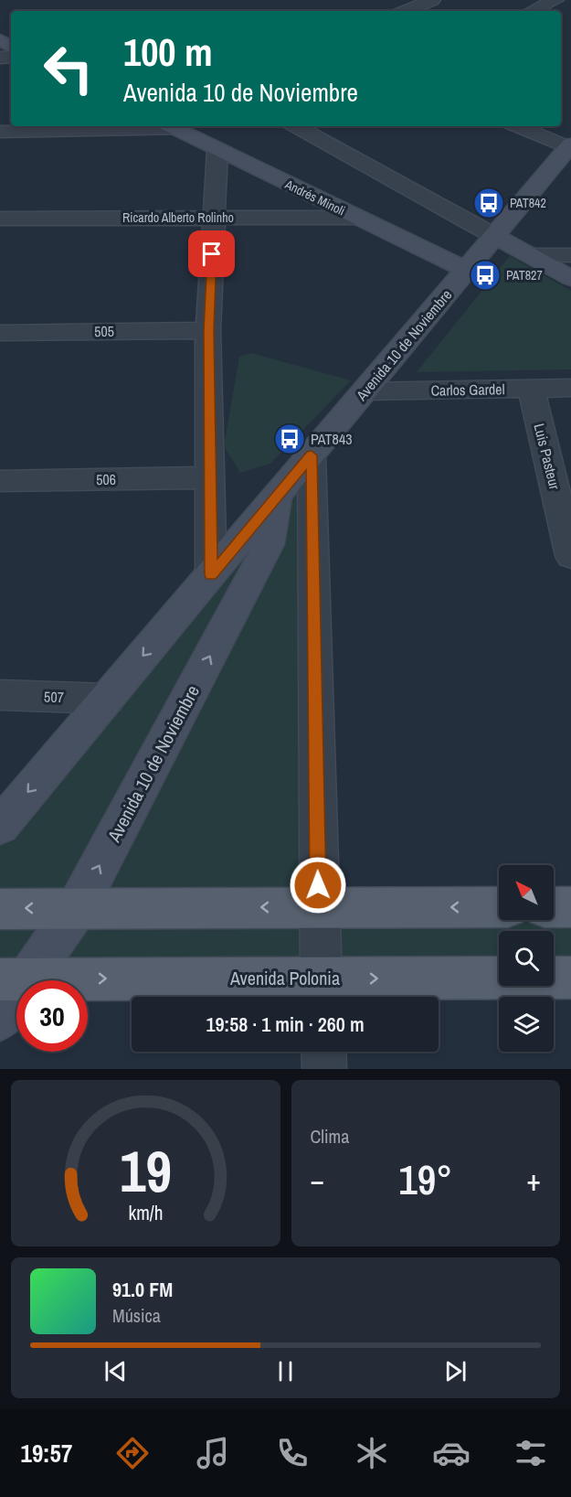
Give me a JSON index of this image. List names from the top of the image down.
{
  "streets": {
    "main road": ["Avenida Polonia"],
    "street": [
      "Andrés Minoli",
      "Ricardo Alberto Rolinho",
      "505",
      "Avenida 10 de Noviembre",
      "Carlos Gardel",
      "Luis Pasteur",
      "506",
      "507"
    ]
  },
  "crossings": [
    ["Andrés Minoli", "Ricardo Alberto Rolinho"],
    ["Andrés Minoli", "Avenida 10 de Noviembre"],
    ["Avenida 10 de Noviembre", "Carlos Gardel"],
    ["Avenida 10 de Noviembre", "507"],
    ["Avenida 10 de Noviembre", "Avenida Polonia"],
    ["Carlos Gardel", "Luis Pasteur"]
  ],
  "places": {
    "bus stop": ["PAT842", "PAT827", "PAT843"]
  },
  "north": "top left",
  "page": {
    "turn": ["100 m", "Avenida 10 de Noviembre"],
    "limit": "30",
    "trip": "19:58 · 1 min · 260 m",
    "tile": "Clima",
    "heat": ["−", "19°", "+"],
    "song": ["91.0 FM", "Música"],
    "tabs": "19:57",
    "gauge": ["19", "km/h"]
  }
}
